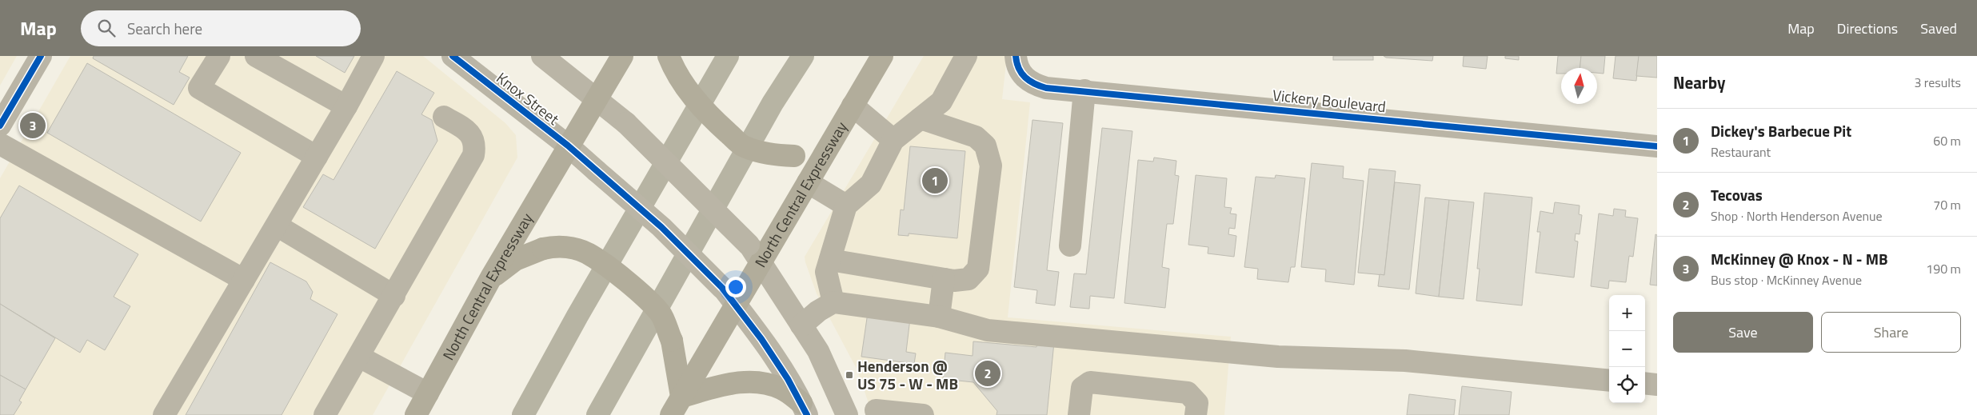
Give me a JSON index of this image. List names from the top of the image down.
{
  "streets": {
    "main road": ["North Central Expressway"],
    "street": ["Knox Street", "Vickery Boulevard"]
  },
  "crossings": [
    ["Knox Street", "North Central Expressway"]
  ],
  "places": {
    "transit": ["Henderson @ US 75 - W - MB"]
  },
  "north": "top",
  "page": {
    "header": "Map",
    "search": "Search here",
    "nav": ["Map", "Directions", "Saved"],
    "heading": ["Nearby", "3 results"],
    "list": [
      {
        "mark": "1",
        "name": "Dickey's Barbecue Pit",
        "note": "Restaurant",
        "value": "60 m"
      },
      {
        "mark": "2",
        "name": "Tecovas",
        "note": "Shop · North Henderson Avenue",
        "value": "70 m"
      },
      {
        "mark": "3",
        "name": "McKinney @ Knox - N - MB",
        "note": "Bus stop · McKinney Avenue",
        "value": "190 m"
      }
    ],
    "pins": ["3", "1", "2"],
    "map_buttons": ["+", "−"],
    "buttons": ["Save", "Share"]
  }
}
